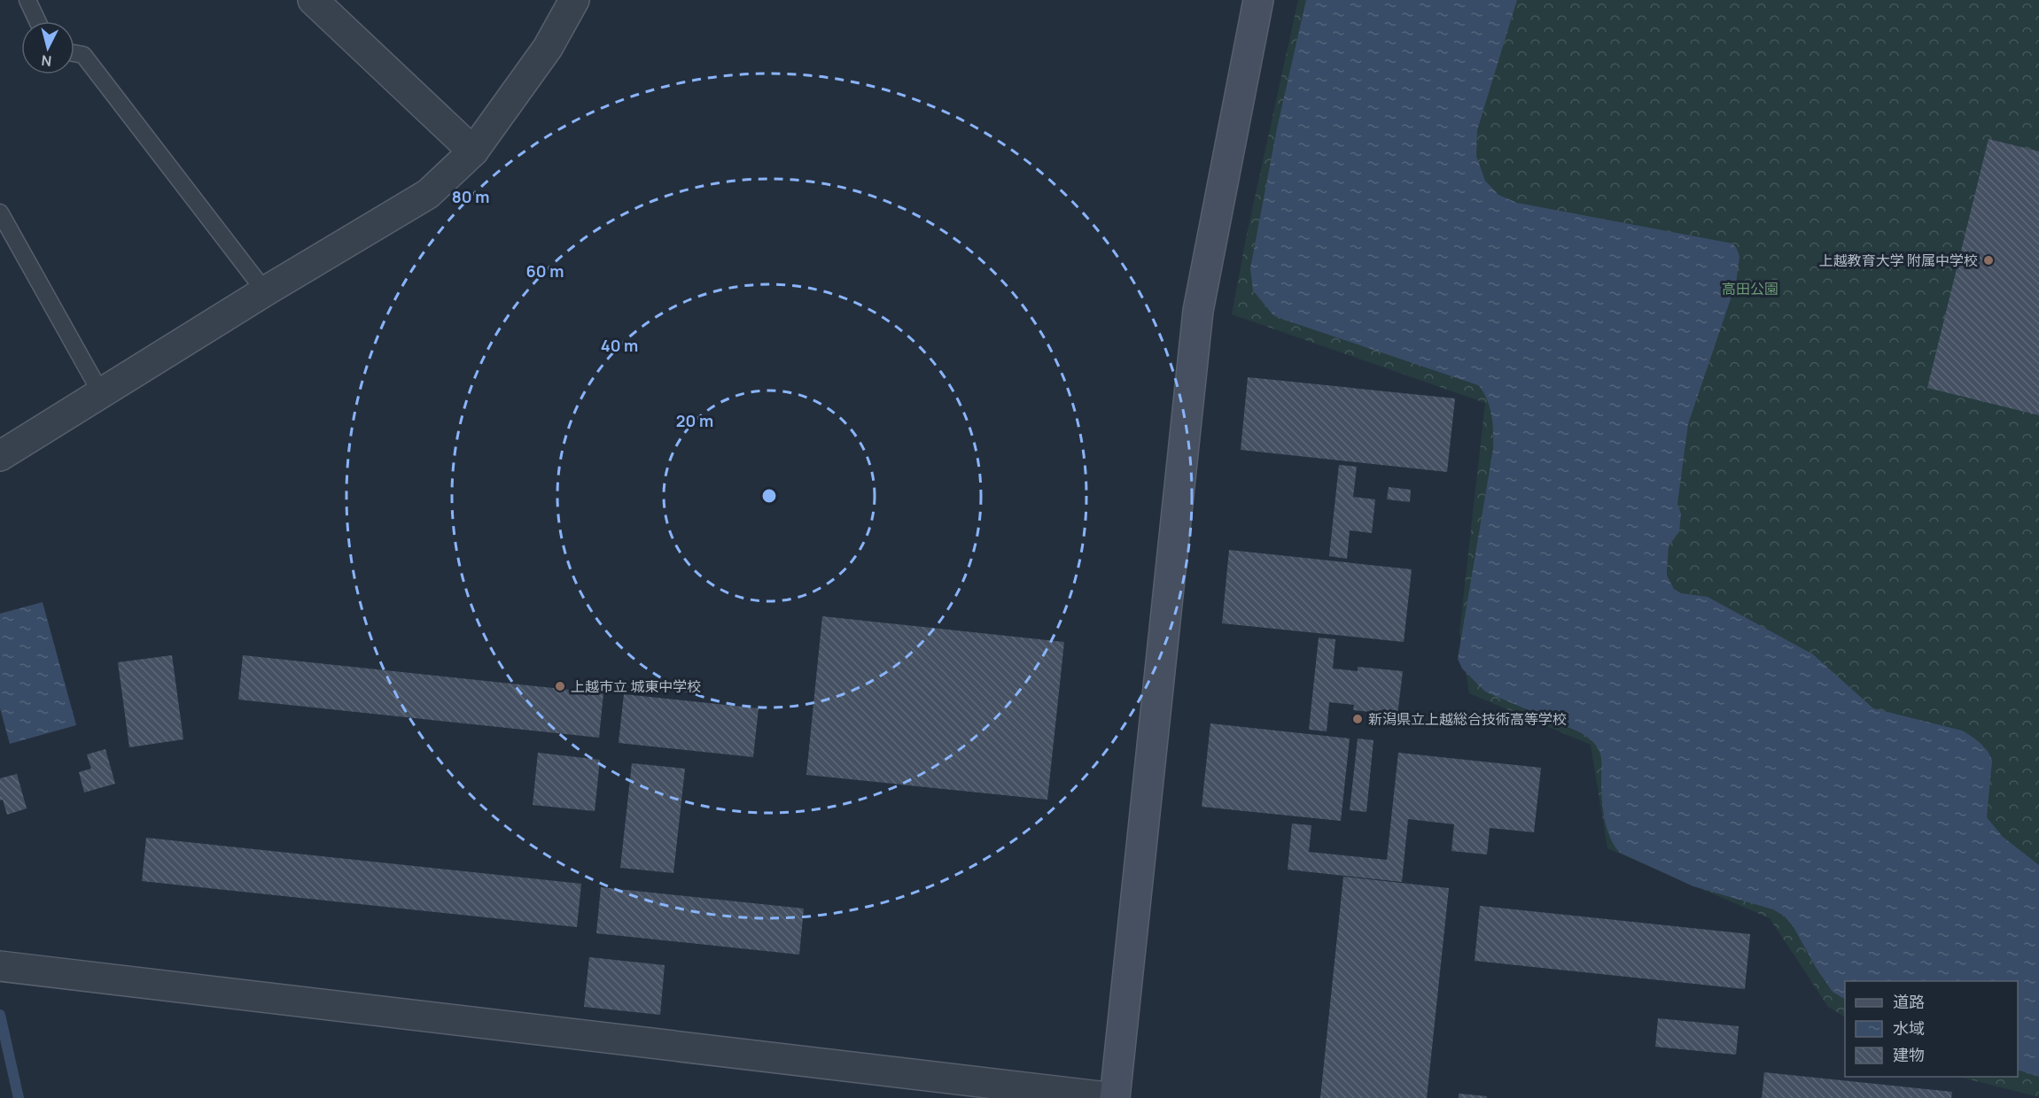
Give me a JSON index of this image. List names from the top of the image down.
{
  "parks": ["高田公園"],
  "places": ["上越教育大学 附属中学校", "上越市立 城東中学校", "新潟県立上越総合技術高等学校"],
  "legend": ["道路", "水域", "建物"],
  "north": "bottom",
  "rings": [
    "80 m",
    "60 m",
    "40 m",
    "20 m"
  ]
}
